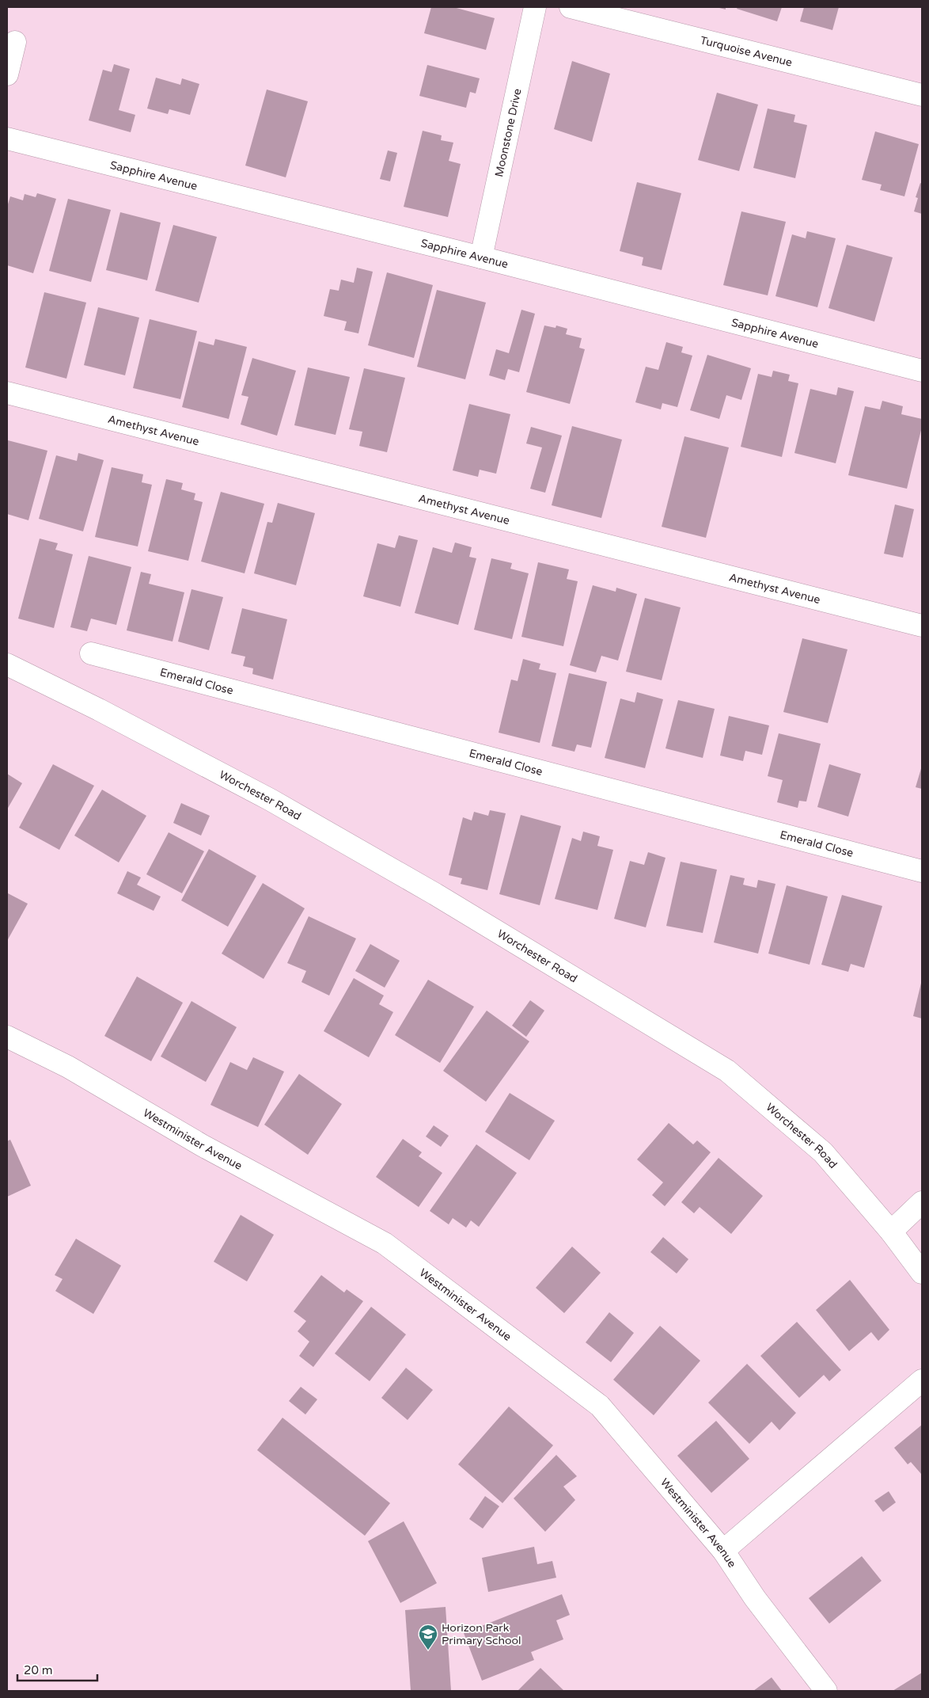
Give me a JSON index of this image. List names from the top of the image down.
{
  "streets": {
    "street": [
      "Turquoise Avenue",
      "Moonstone Drive",
      "Sapphire Avenue",
      "Amethyst Avenue",
      "Emerald Close",
      "Worchester Road",
      "Westminister Avenue"
    ]
  },
  "crossings": [
    ["Moonstone Drive", "Sapphire Avenue"]
  ],
  "places": {
    "school or university": ["Horizon Park Primary School"]
  },
  "scale_bar": "20 m"
}
